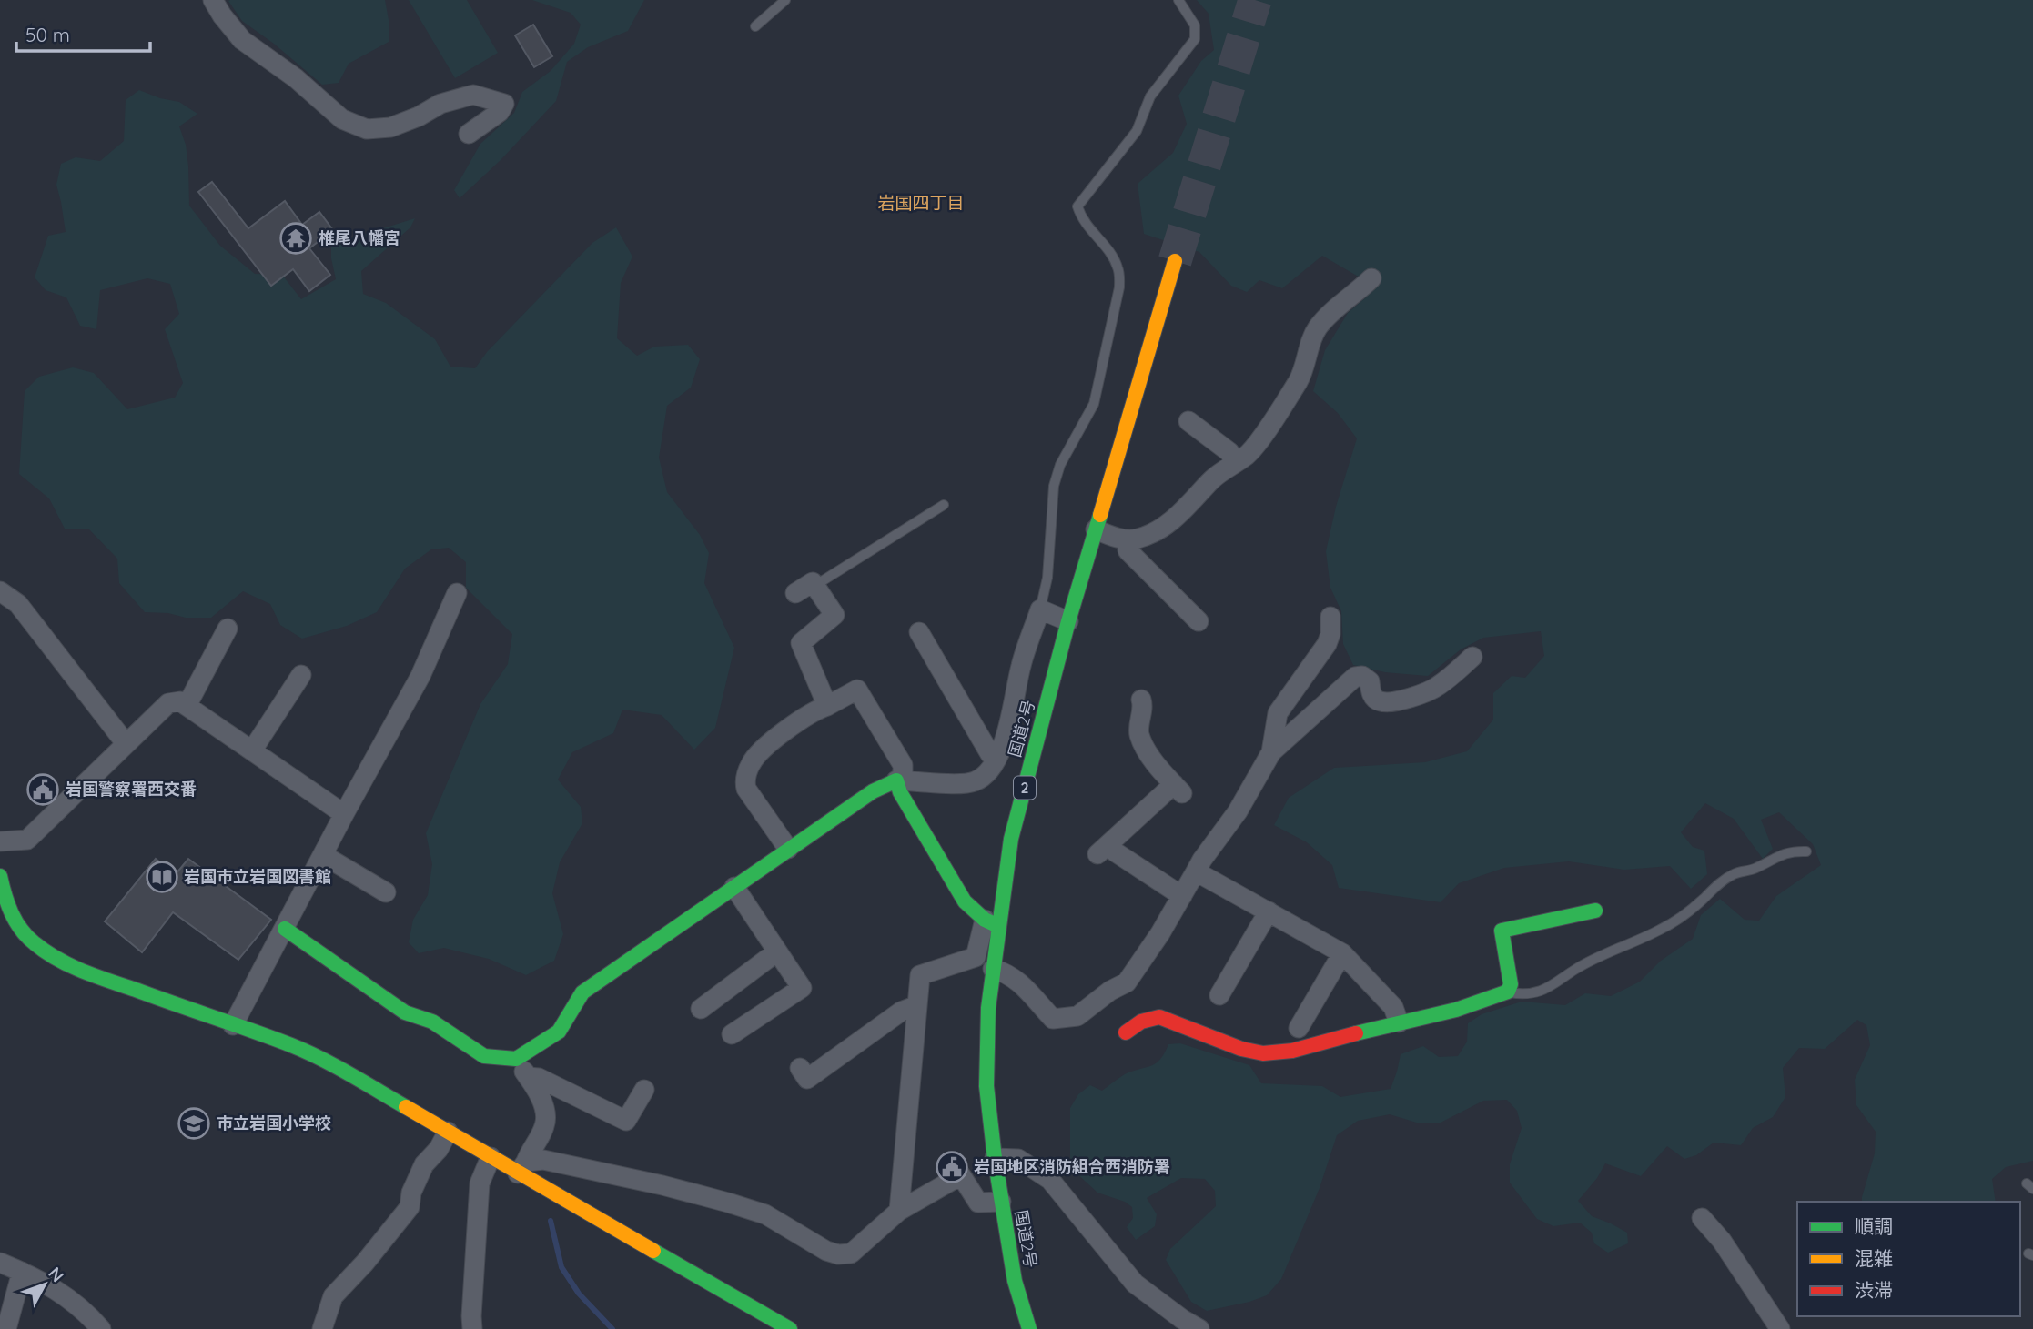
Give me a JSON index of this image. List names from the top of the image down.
{
  "streets": {
    "main road": ["国道2号", "2"]
  },
  "districts": ["岩国四丁目"],
  "places": {
    "temple": ["椎尾八幡宮"],
    "public building": ["岩国警察署西交番", "岩国地区消防組合西消防署"],
    "library": ["岩国市立岩国図書館"],
    "school or university": ["市立岩国小学校"]
  },
  "legend": ["順調", "混雑", "渋滞"],
  "scale_bar": "50 m",
  "north": "top right"
}
